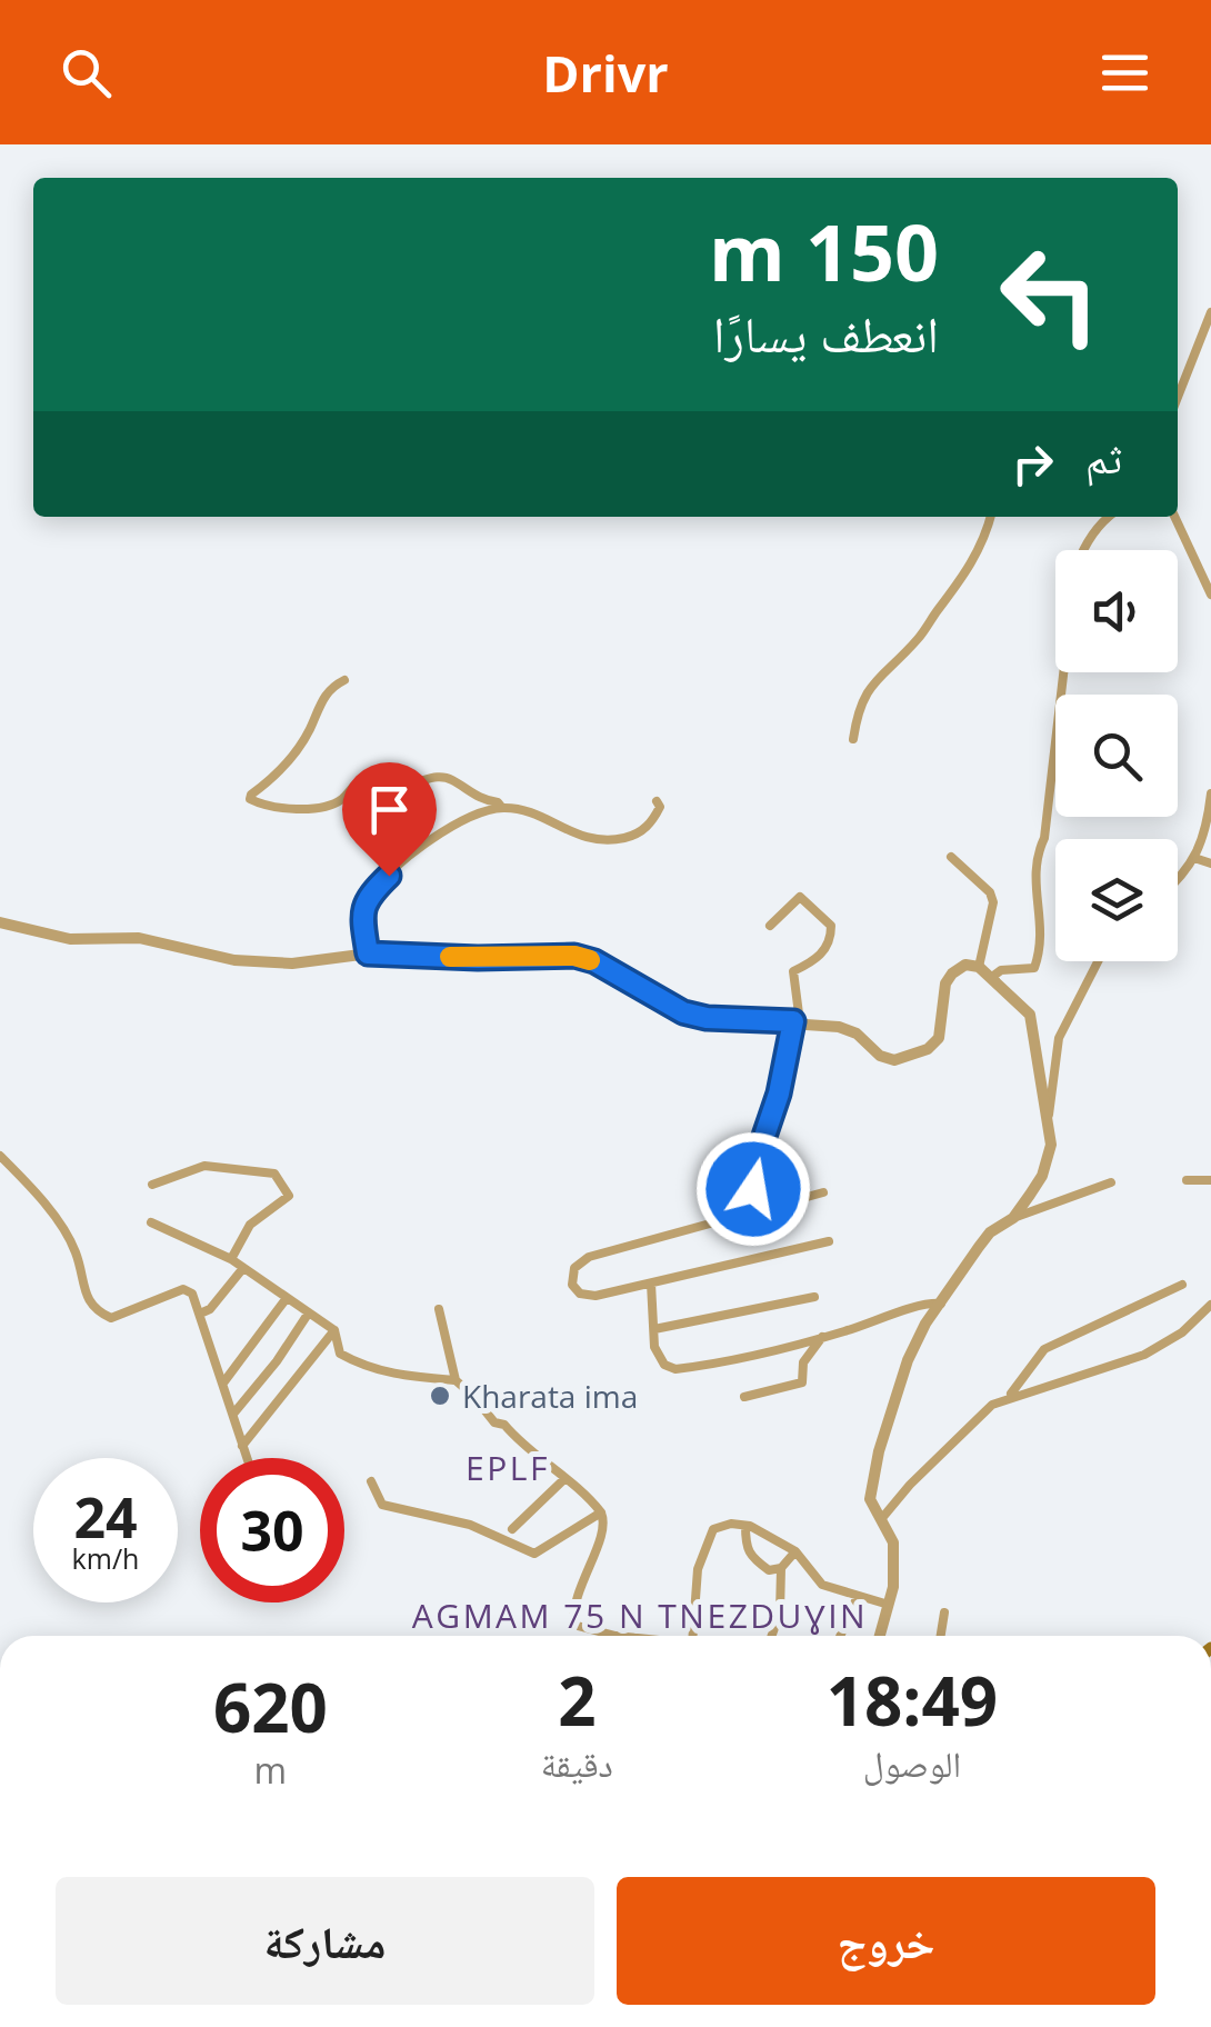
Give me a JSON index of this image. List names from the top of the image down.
{
  "districts": ["EPLF", "AGMAM 75 N TNEZDUƔIN"],
  "places": ["Kharata ima"],
  "page": {
    "header": "Drivr",
    "turn": ["150 m", "انعطف يسارًا"],
    "then": "ثم",
    "speed": "24 km/h",
    "limit": "30",
    "eta": [
      "18:49",
      "الوصول",
      "2",
      "دقيقة",
      "620",
      "m"
    ],
    "buttons": ["خروج", "مشاركة"]
  }
}
